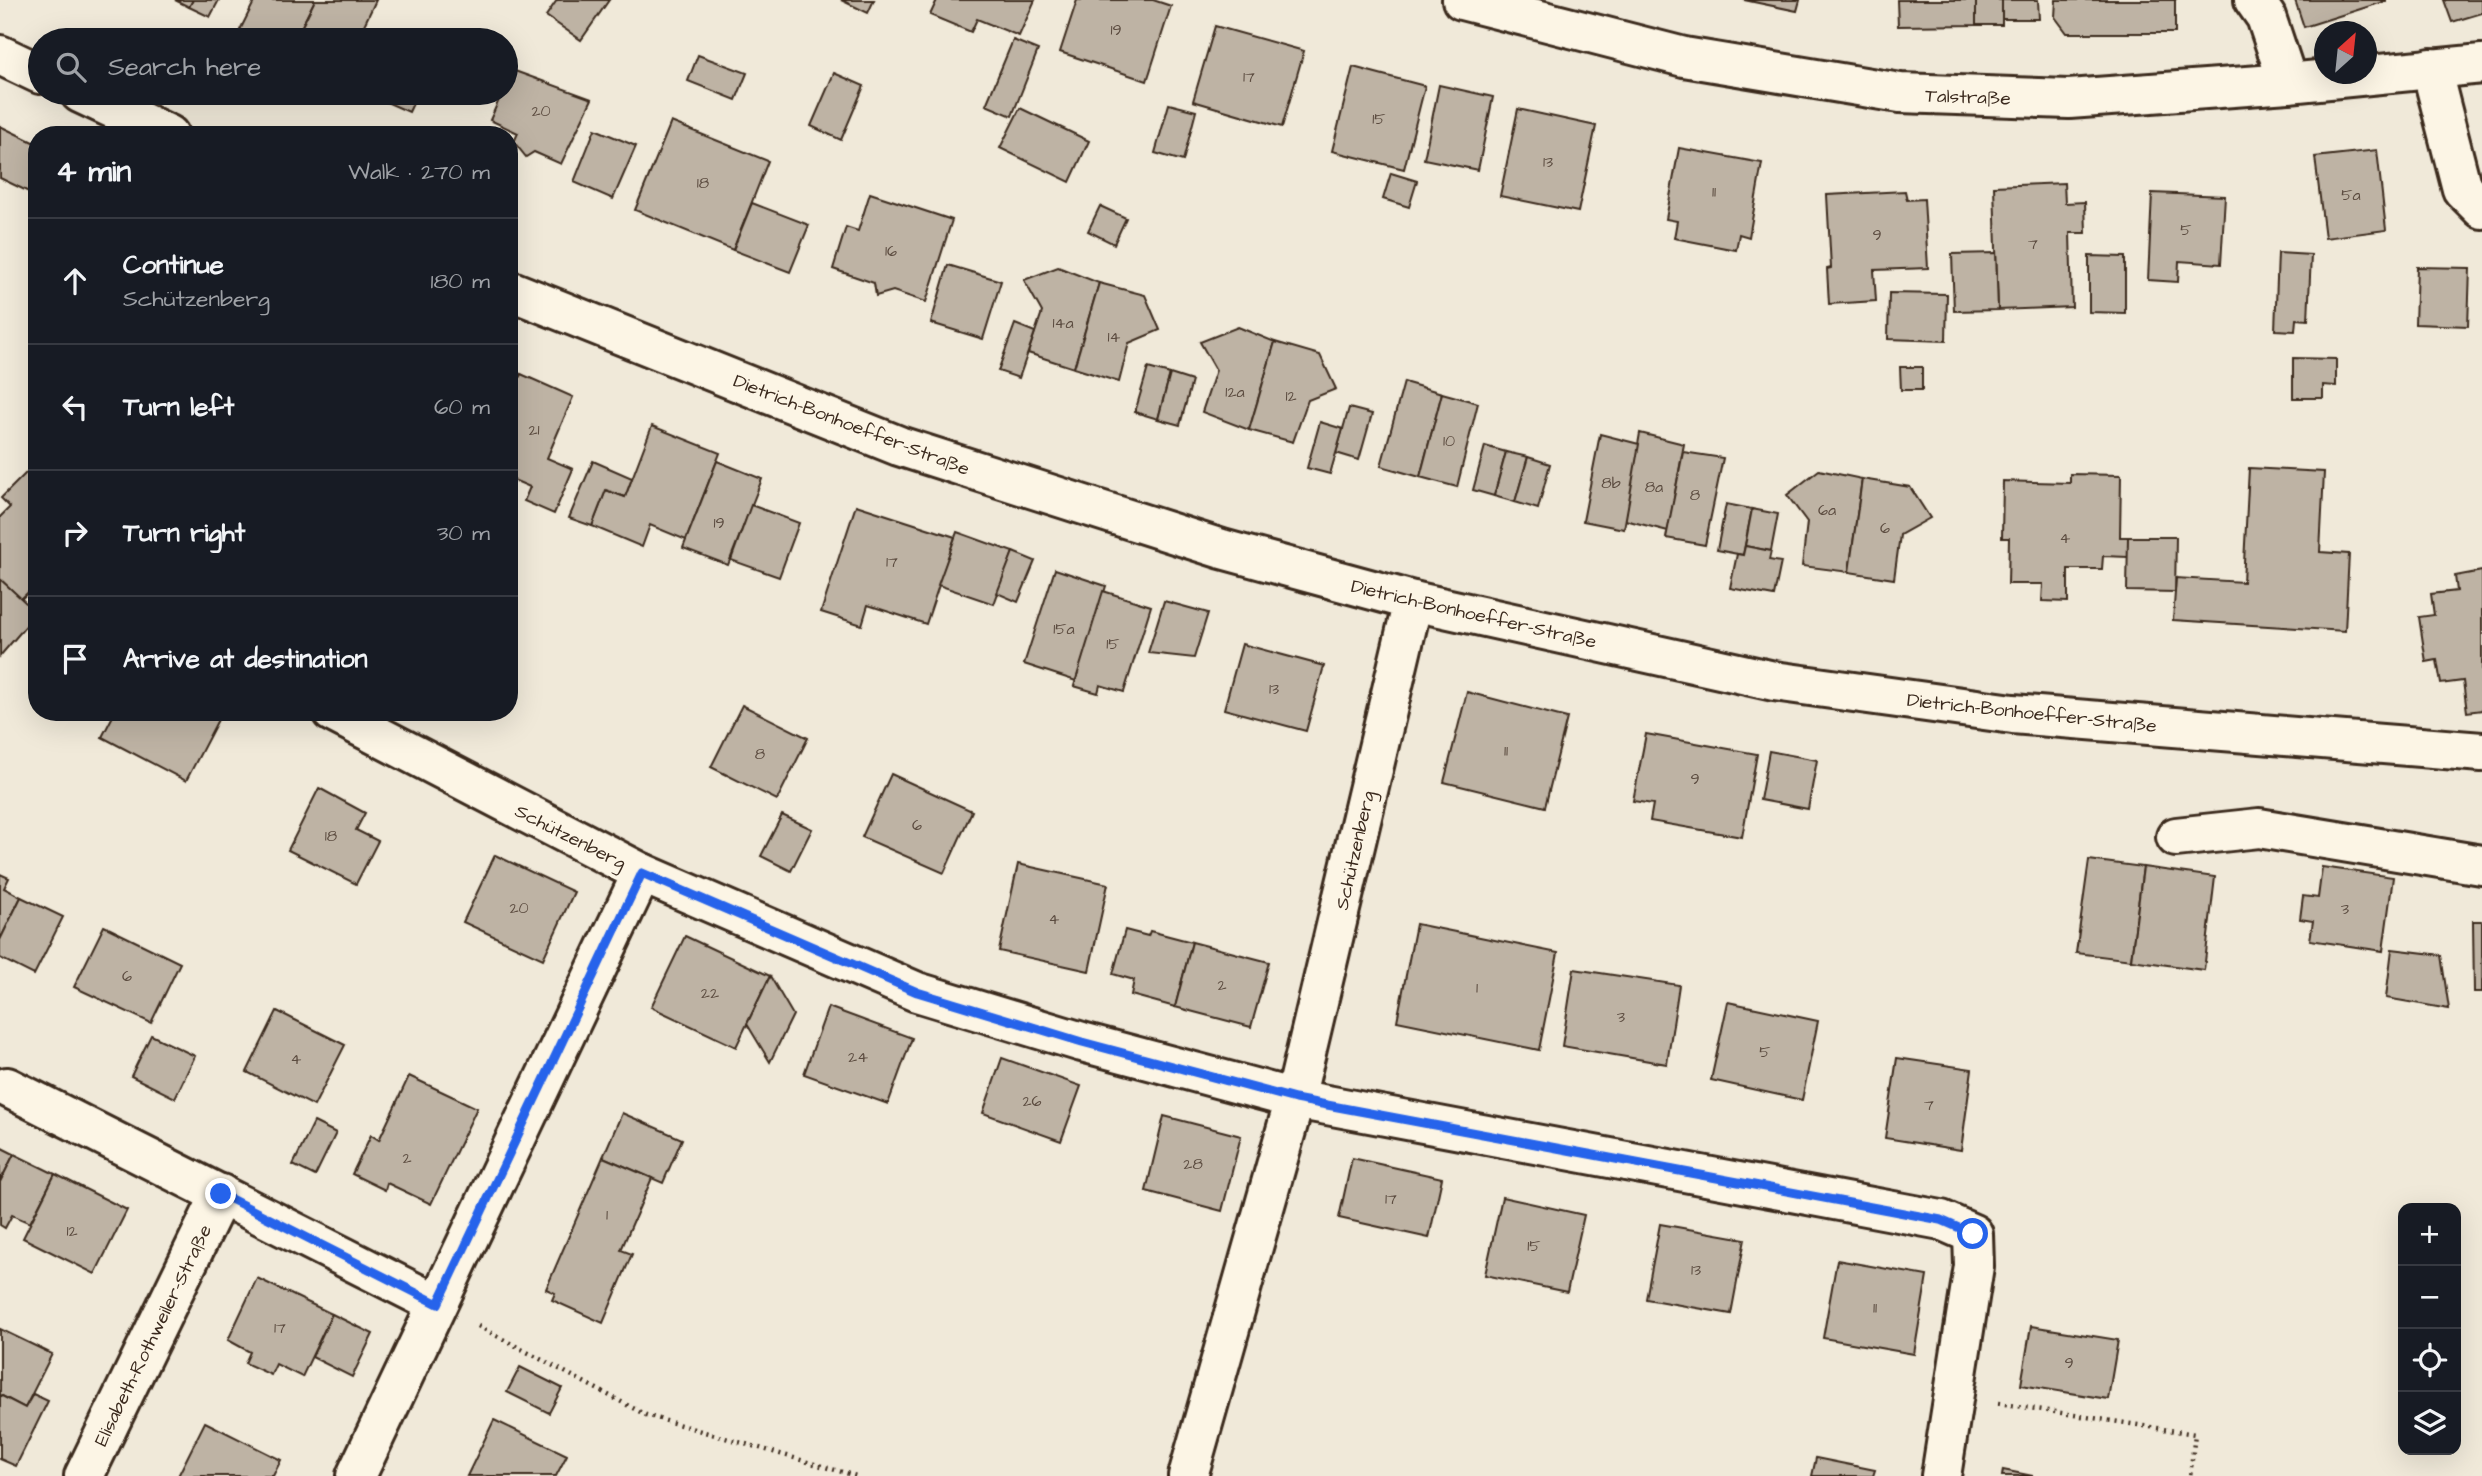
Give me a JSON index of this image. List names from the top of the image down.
{
  "streets": {
    "street": [
      "Talstraße",
      "Dietrich-Bonhoeffer-Straße",
      "Schützenberg",
      "Elisabeth-Rothweiler-Straße"
    ]
  },
  "crossings": [
    ["Dietrich-Bonhoeffer-Straße", "Schützenberg"]
  ],
  "house_numbers": [
    "19",
    "17",
    "20",
    "15",
    "13",
    "18",
    "11",
    "5a",
    "5",
    "9",
    "7",
    "16",
    "14a",
    "14",
    "12a",
    "12",
    "21",
    "10",
    "8b",
    "8a",
    "8",
    "6a",
    "19",
    "6",
    "4",
    "17",
    "15a",
    "15",
    "13",
    "11",
    "8",
    "9",
    "6",
    "18",
    "20",
    "3",
    "4",
    "6",
    "2",
    "1",
    "22",
    "3",
    "5",
    "24",
    "4",
    "26",
    "7",
    "2",
    "28",
    "17",
    "1",
    "12",
    "15",
    "13",
    "11",
    "17",
    "9"
  ],
  "north": "top right",
  "page": {
    "search": "Search here",
    "heading": ["4 min", "Walk · 270 m"],
    "list": [
      ["Continue", "Schützenberg", "180 m"],
      ["Turn left", "60 m"],
      ["Turn right", "30 m"],
      "Arrive at destination"
    ],
    "map_buttons": ["+", "−"]
  }
}
